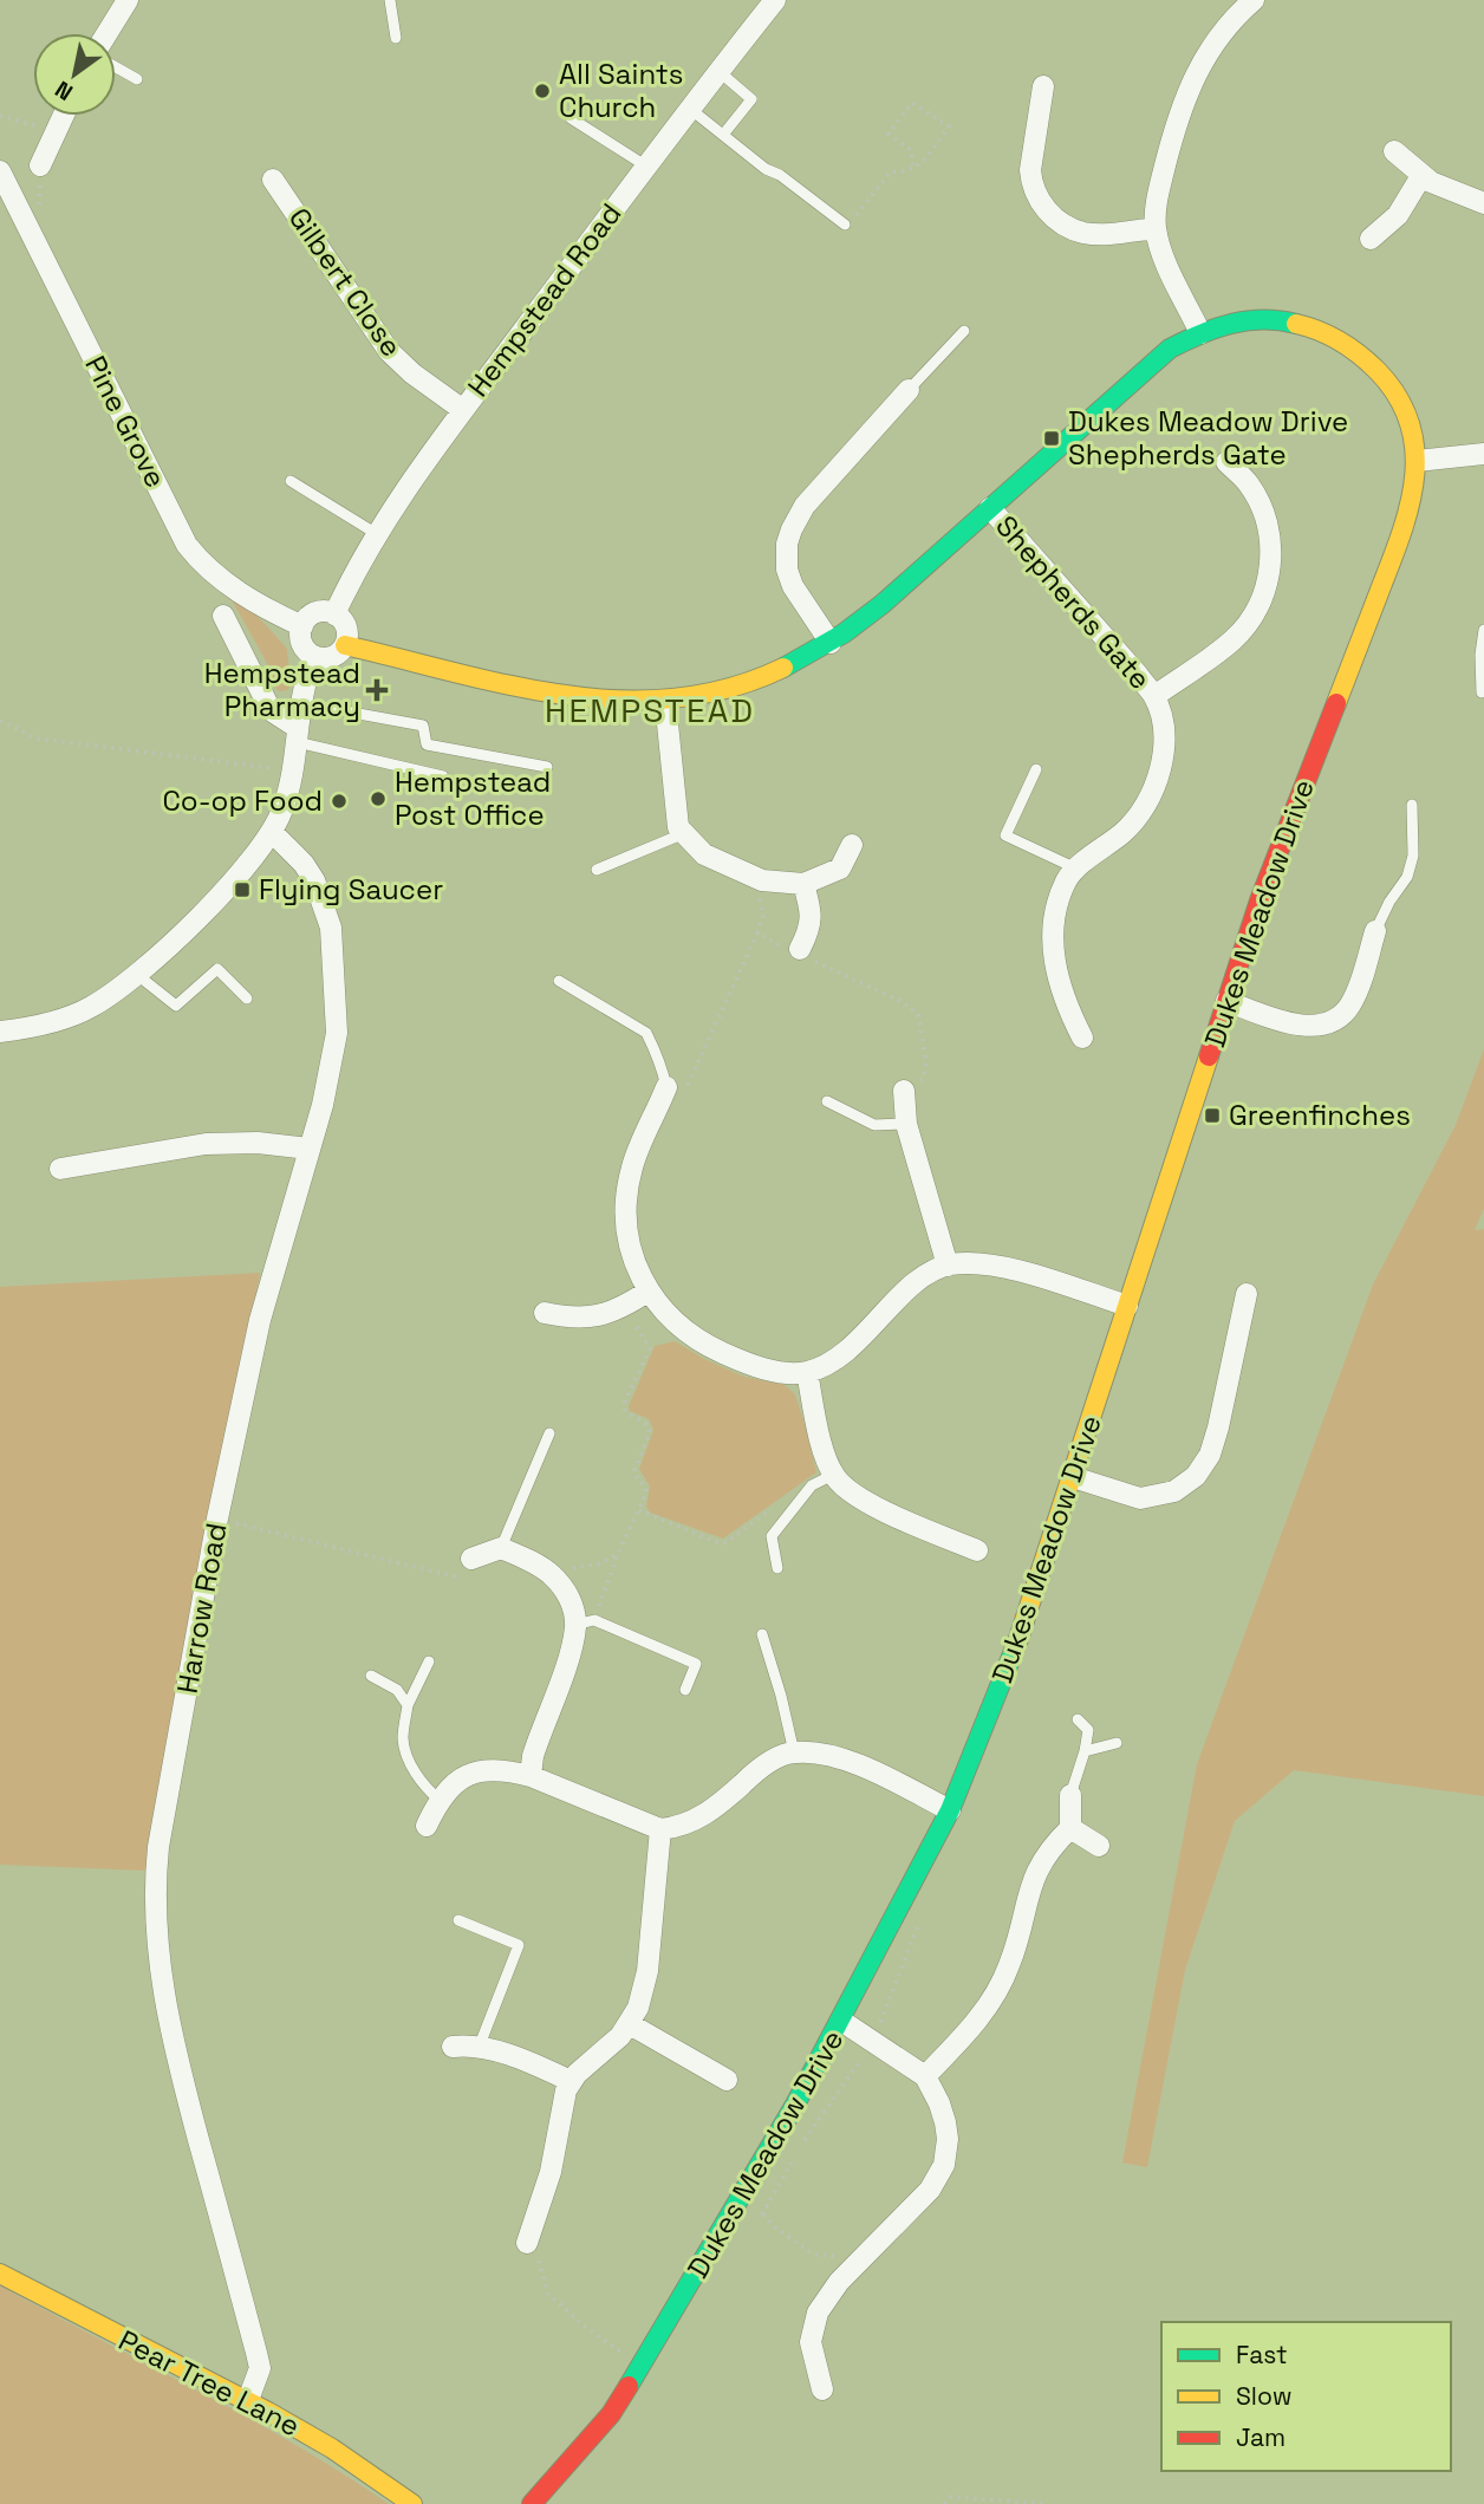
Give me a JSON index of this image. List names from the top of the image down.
{
  "streets": {
    "street": [
      "Gilbert Close",
      "Hempstead Road",
      "Pine Grove",
      "Shepherds Gate",
      "Dukes Meadow Drive",
      "Harrow Road",
      "Pear Tree Lane"
    ]
  },
  "crossings": [
    ["Gilbert Close", "Hempstead Road"],
    ["Hempstead Road", "Pine Grove"],
    ["Hempstead Road", "Dukes Meadow Drive"],
    ["Pine Grove", "Dukes Meadow Drive"],
    ["Shepherds Gate", "Dukes Meadow Drive"],
    ["Harrow Road", "Pear Tree Lane"]
  ],
  "districts": ["HEMPSTEAD"],
  "places": {
    "other": ["All Saints Church", "Hempstead Post Office", "Co-op Food"],
    "transit": ["Dukes Meadow Drive Shepherds Gate", "Flying Saucer", "Greenfinches"],
    "health": ["Hempstead Pharmacy"]
  },
  "legend": ["Fast", "Slow", "Jam"],
  "north": "bottom left"
}
